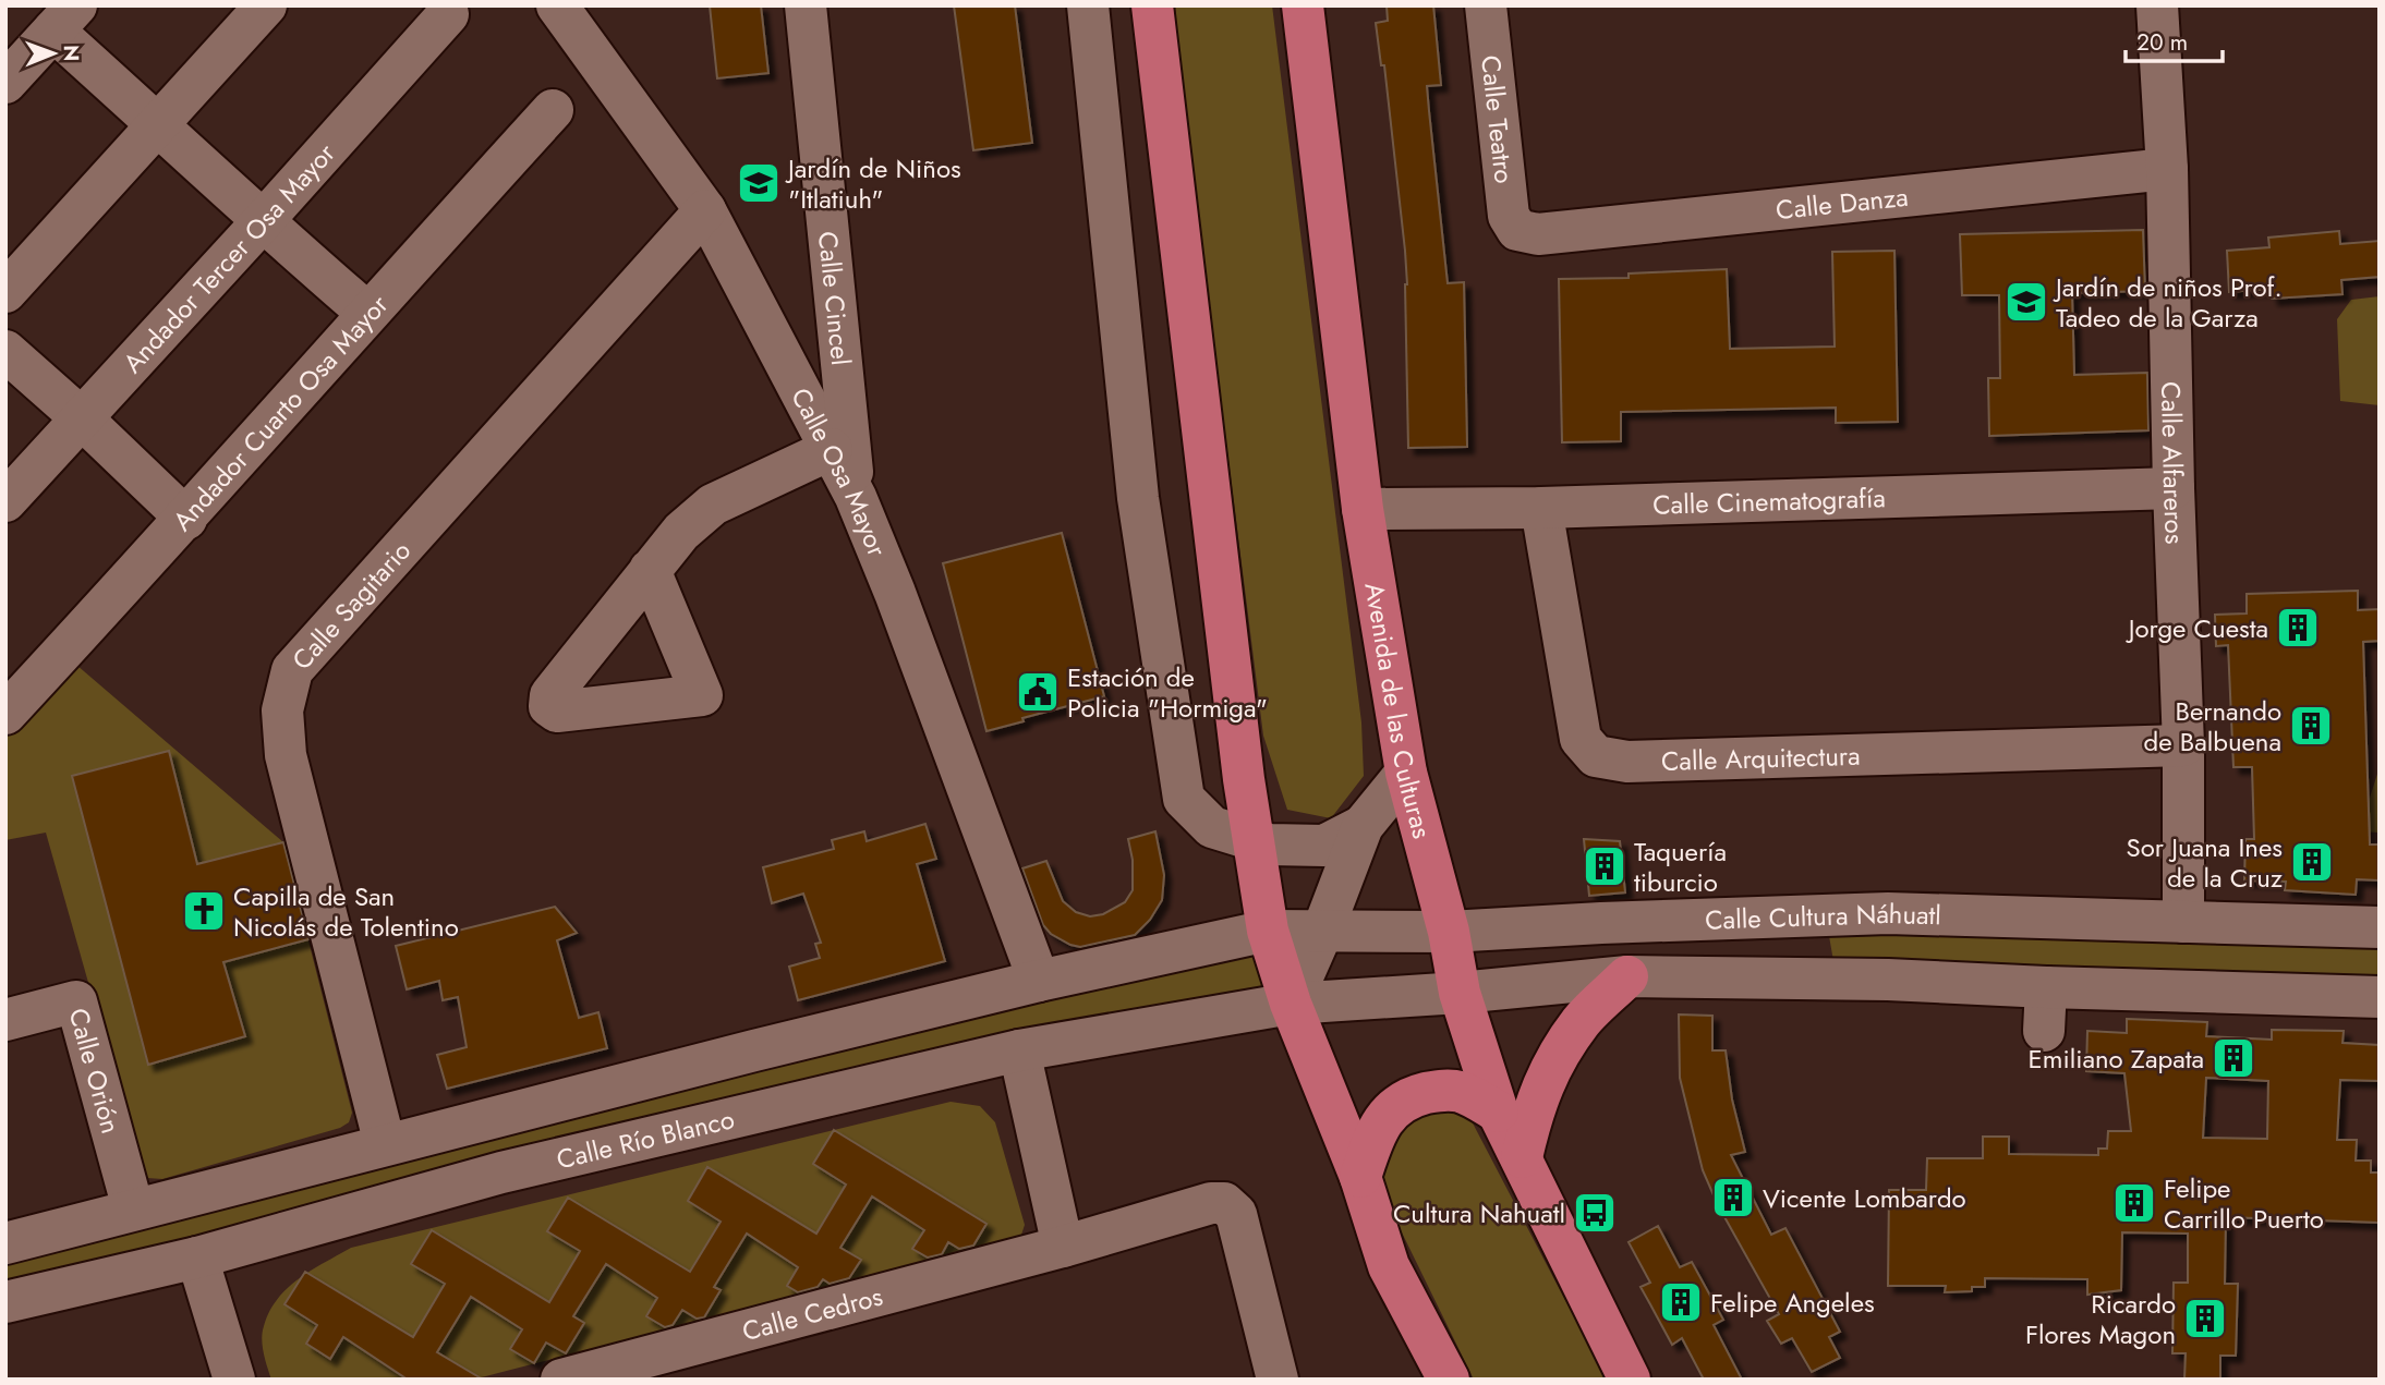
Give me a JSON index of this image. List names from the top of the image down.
{
  "streets": {
    "main road": ["Avenida de las Culturas"],
    "street": [
      "Calle Teatro",
      "Calle Danza",
      "Andador Tercer Osa Mayor",
      "Calle Cincel",
      "Andador Cuarto Osa Mayor",
      "Calle Alfareros",
      "Calle Osa Mayor",
      "Calle Cinematografía",
      "Calle Sagitario",
      "Calle Arquitectura",
      "Calle Cultura Náhuatl",
      "Calle Orión",
      "Calle Río Blanco",
      "Calle Cedros"
    ]
  },
  "crossings": [
    ["Calle Teatro", "Calle Danza"],
    ["Calle Danza", "Calle Alfareros"],
    ["Calle Cincel", "Calle Osa Mayor"],
    ["Calle Alfareros", "Calle Cinematografía"],
    ["Calle Alfareros", "Calle Arquitectura"],
    ["Calle Alfareros", "Calle Cultura Náhuatl"],
    ["Calle Osa Mayor", "Calle Sagitario"],
    ["Calle Cinematografía", "Avenida de las Culturas"],
    ["Calle Cinematografía", "Calle Arquitectura"],
    ["Avenida de las Culturas", "Calle Cultura Náhuatl"]
  ],
  "places": {
    "school or university": ["Jardín de Niños \"Itlatiuh\"", "Jardín de niños Prof. Tadeo de la Garza"],
    "building": [
      "Jorge Cuesta",
      "Bernando de Balbuena",
      "Sor Juana Ines de la Cruz",
      "Taquería tiburcio",
      "Emiliano Zapata",
      "Vicente Lombardo",
      "Felipe Carrillo Puerto",
      "Felipe Angeles",
      "Ricardo Flores Magon"
    ],
    "public building": ["Estación de Policia \"Hormiga\""],
    "church": ["Capilla de San Nicolás de Tolentino"],
    "bus stop": ["Cultura Nahuatl"]
  },
  "scale_bar": "20 m",
  "north": "right"
}
